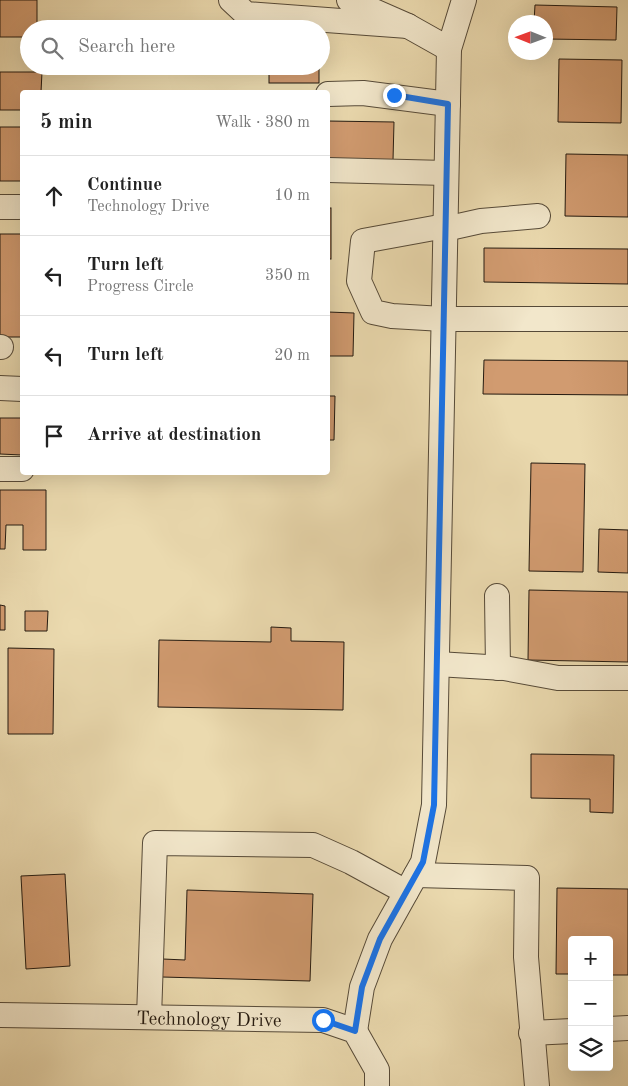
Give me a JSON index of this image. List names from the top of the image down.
{
  "streets": {
    "street": ["Technology Drive"]
  },
  "north": "left",
  "page": {
    "search": "Search here",
    "heading": ["5 min", "Walk · 380 m"],
    "list": [
      ["Continue", "Technology Drive", "10 m"],
      ["Turn left", "Progress Circle", "350 m"],
      ["Turn left", "20 m"],
      "Arrive at destination"
    ],
    "map_buttons": ["+", "−"]
  }
}
